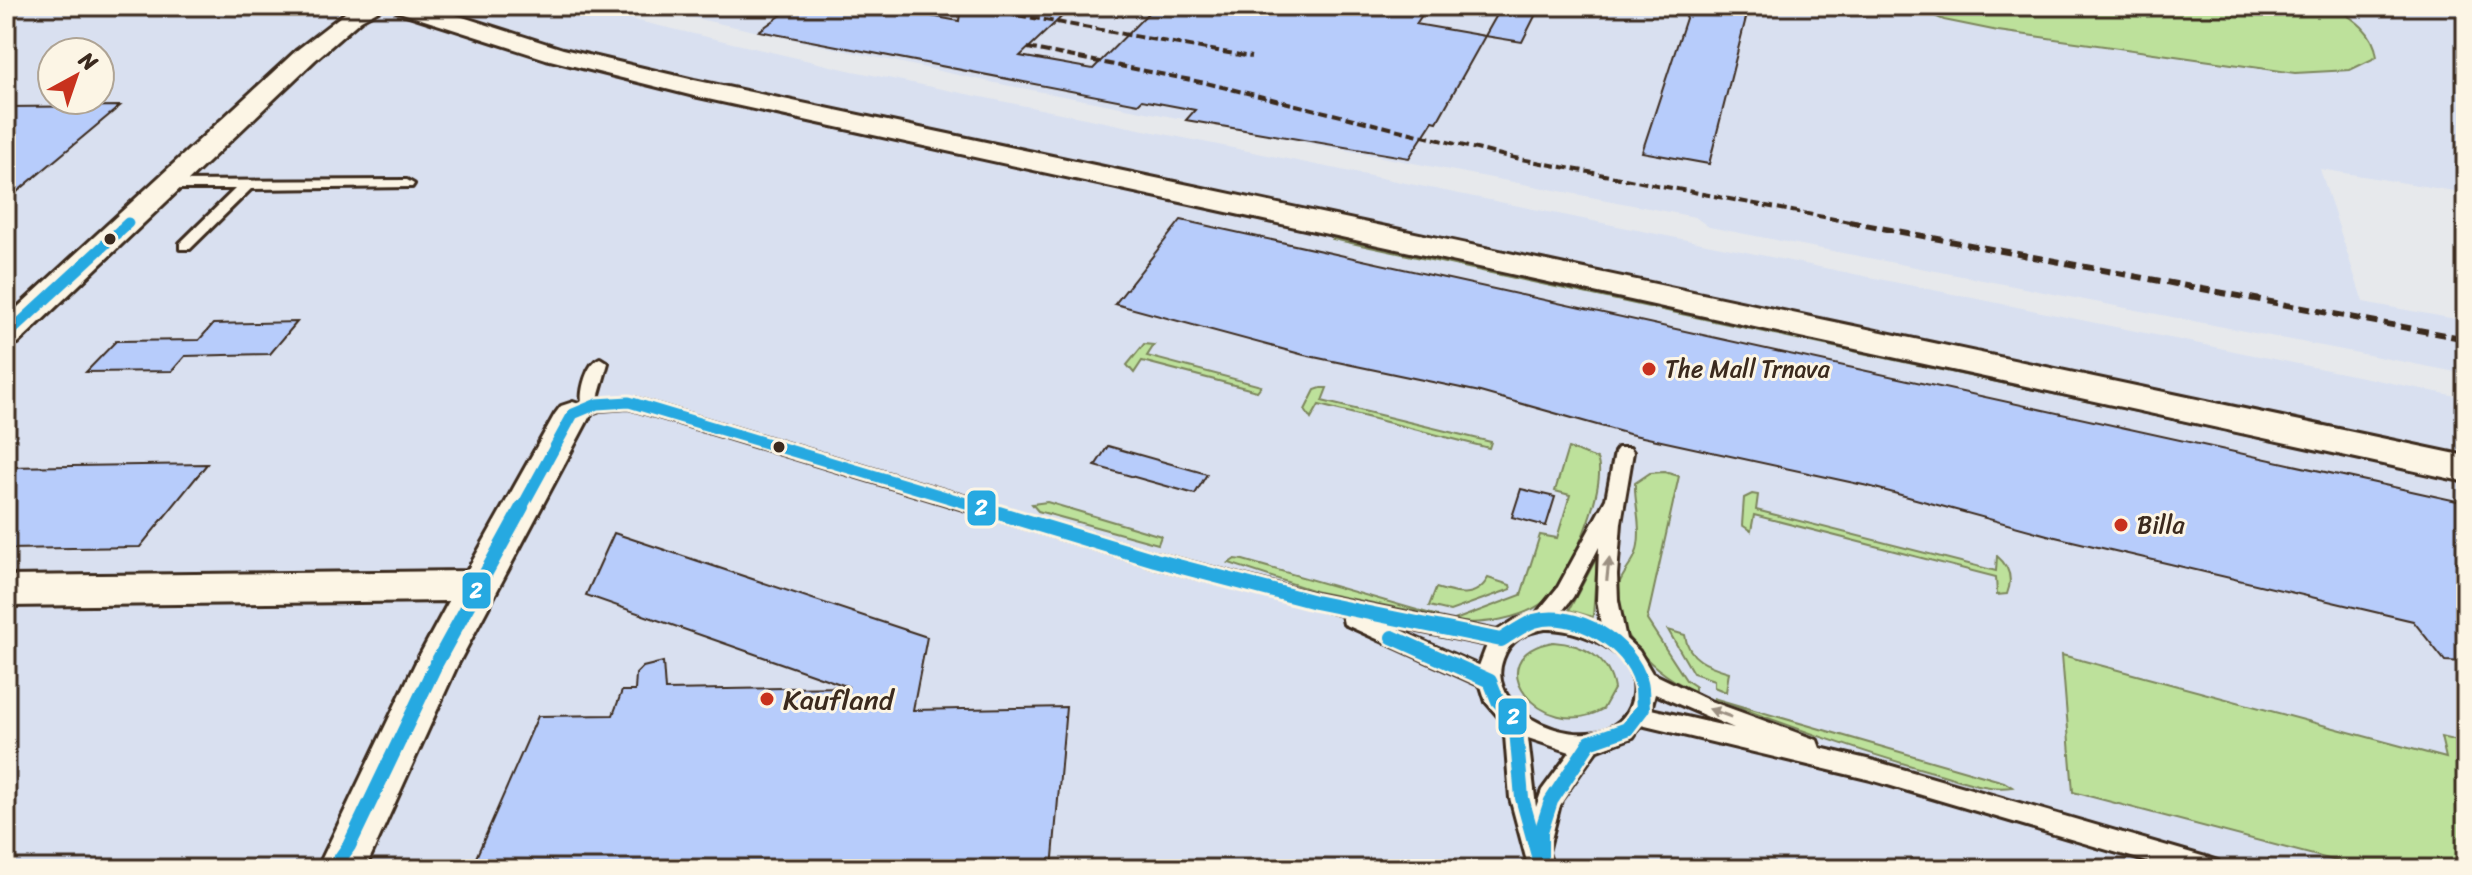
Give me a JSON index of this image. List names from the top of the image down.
{
  "places": ["The Mall Trnava", "Billa", "Kaufland"],
  "lines": ["transit line 2"],
  "north": "top right"
}
